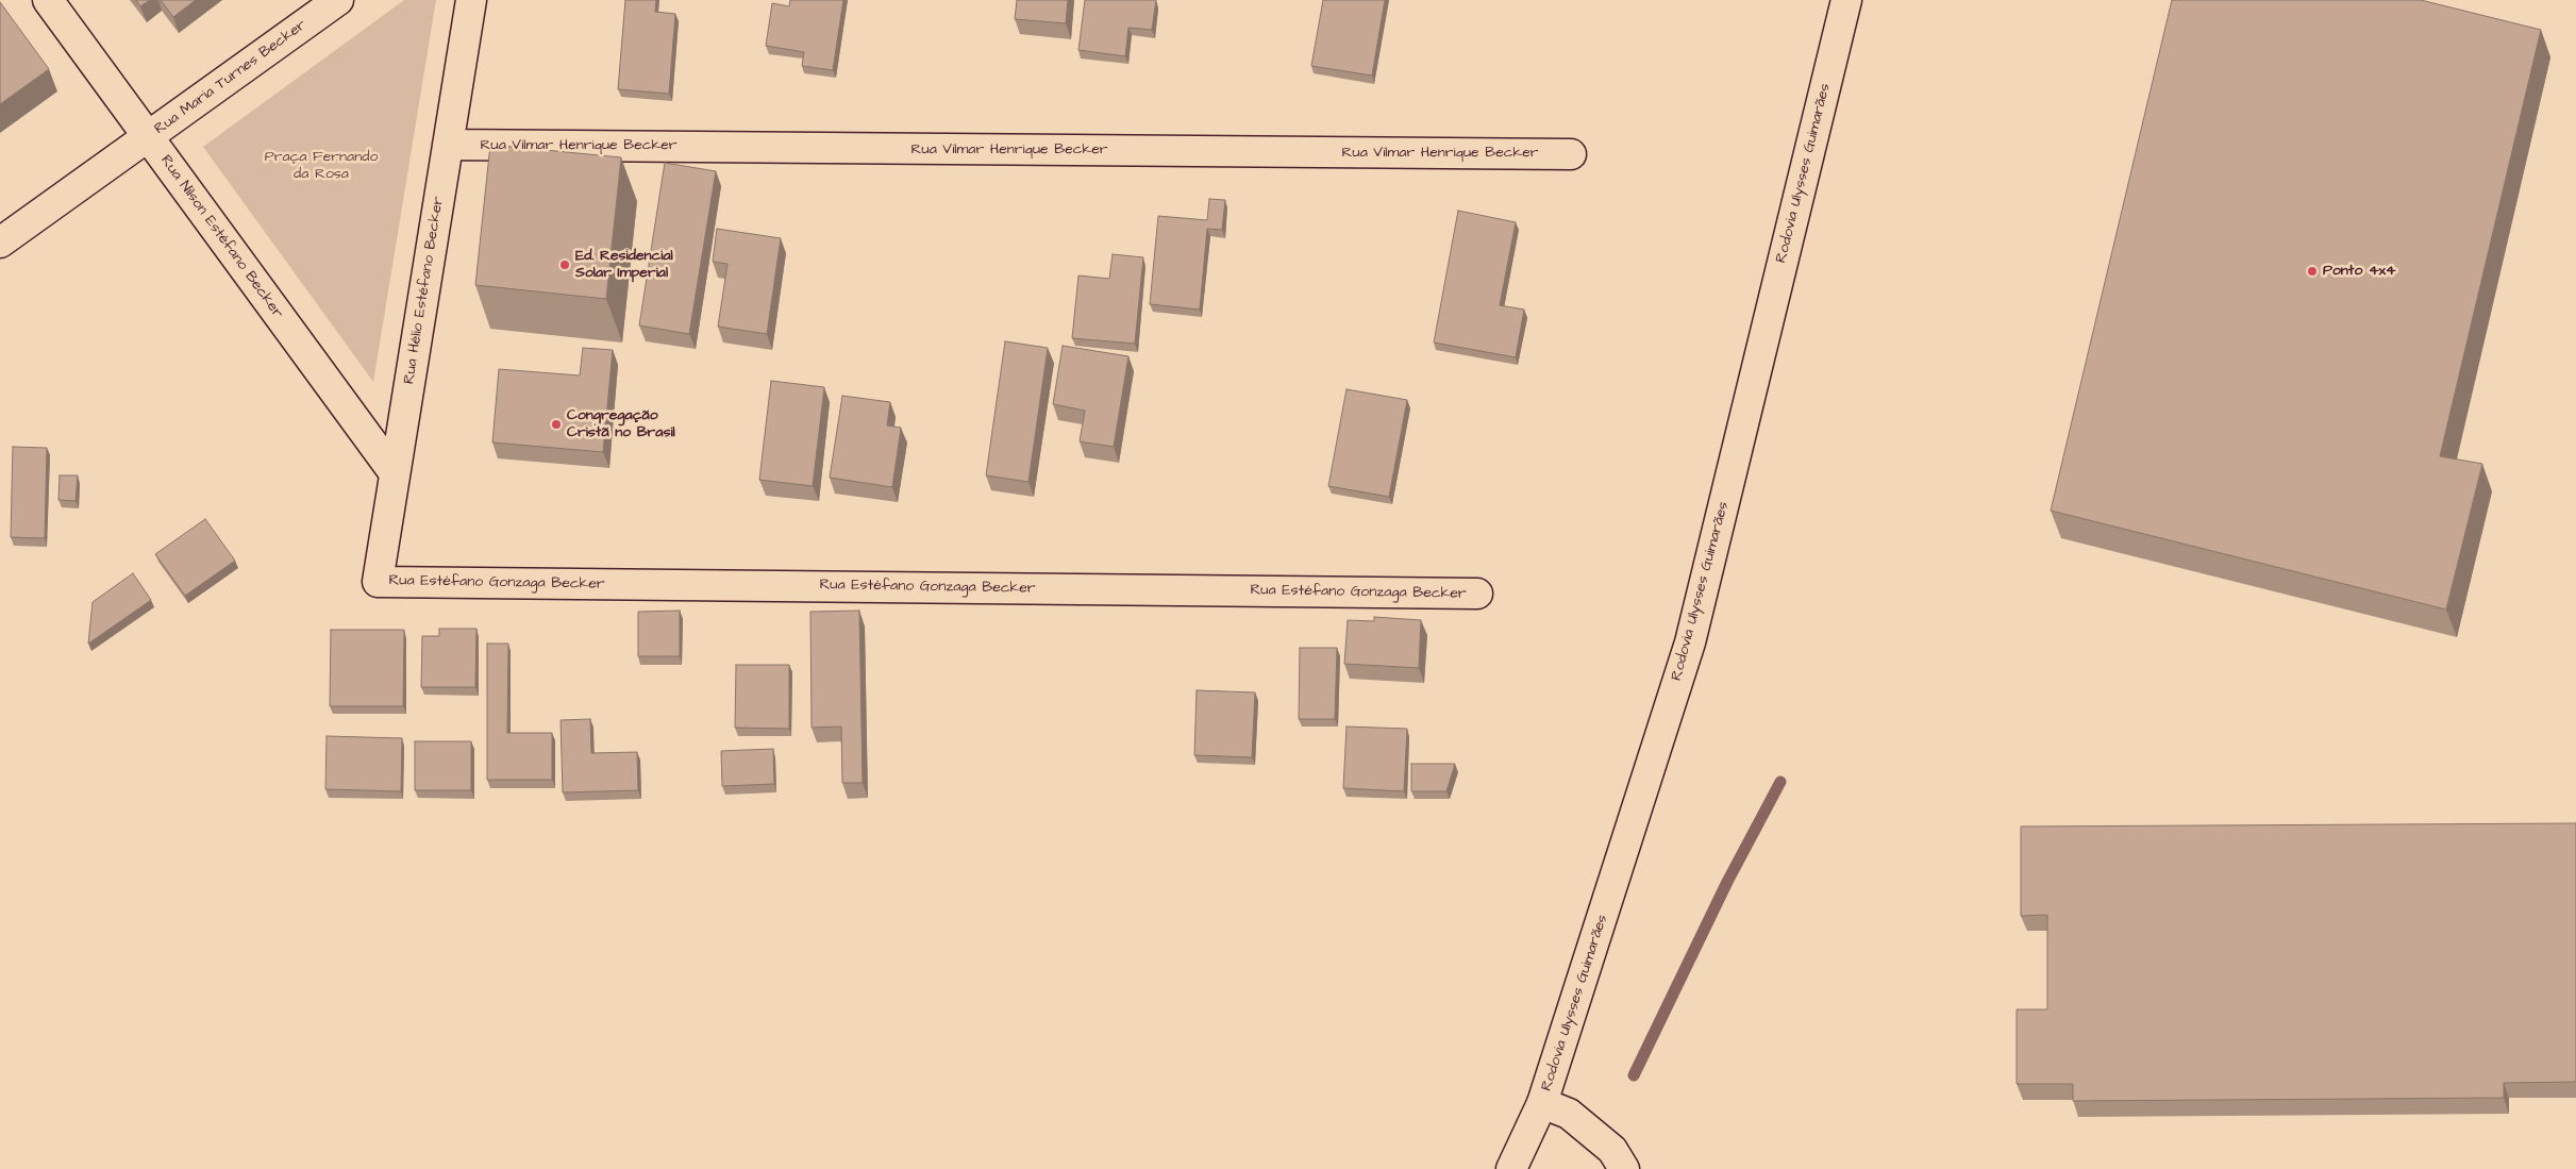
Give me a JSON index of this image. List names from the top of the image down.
{
  "streets": {
    "main road": [
      "Rua Maria Turnes Becker",
      "Rua Vilmar Henrique Becker",
      "Rodovia Ulysses Guimarães",
      "Rua Nilson Estéfano Becker",
      "Rua Hélio Estéfano Becker",
      "Rua Estéfano Gonzaga Becker"
    ]
  },
  "crossings": [
    ["Rua Maria Turnes Becker", "Rua Nilson Estéfano Becker"],
    ["Rua Vilmar Henrique Becker", "Rua Hélio Estéfano Becker"],
    ["Rua Nilson Estéfano Becker", "Rua Hélio Estéfano Becker"],
    ["Rua Hélio Estéfano Becker", "Rua Estéfano Gonzaga Becker"]
  ],
  "parks": ["Praça Fernando da Rosa"],
  "places": ["Ed. Residencial Solar Imperial", "Ponto 4x4", "Congregação Cristã no Brasil"]
}
